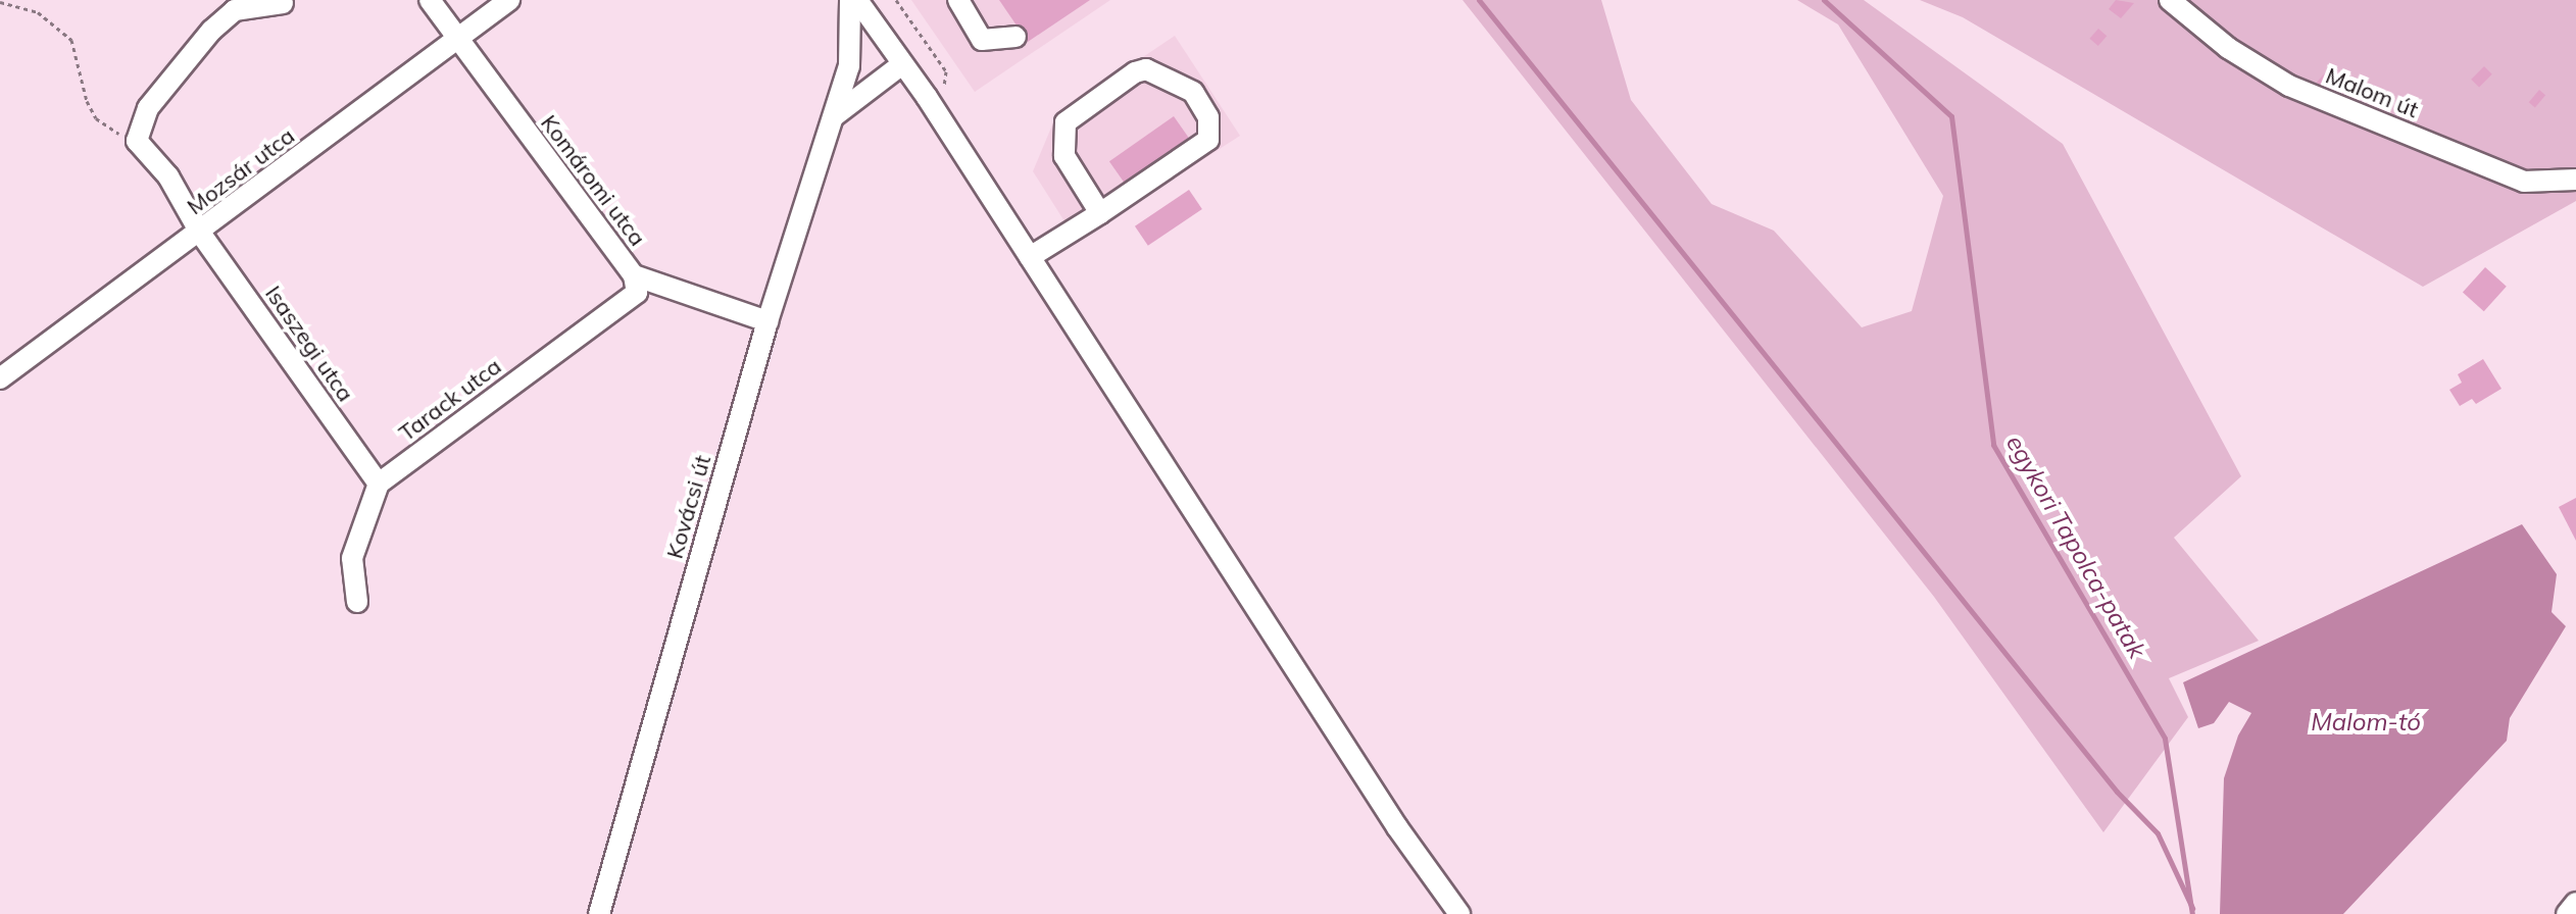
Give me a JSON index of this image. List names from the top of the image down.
{
  "streets": {
    "street": [
      "Malom út",
      "Mozsár utca",
      "Komáromi utca",
      "Isaszegi utca",
      "Tarack utca",
      "Kovácsi út"
    ]
  },
  "crossings": [
    ["Mozsár utca", "Komáromi utca"],
    ["Mozsár utca", "Isaszegi utca"],
    ["Komáromi utca", "Tarack utca"],
    ["Komáromi utca", "Kovácsi út"],
    ["Isaszegi utca", "Tarack utca"]
  ],
  "water": ["egykori Tapolca-patak", "Malom-tó"]
}
